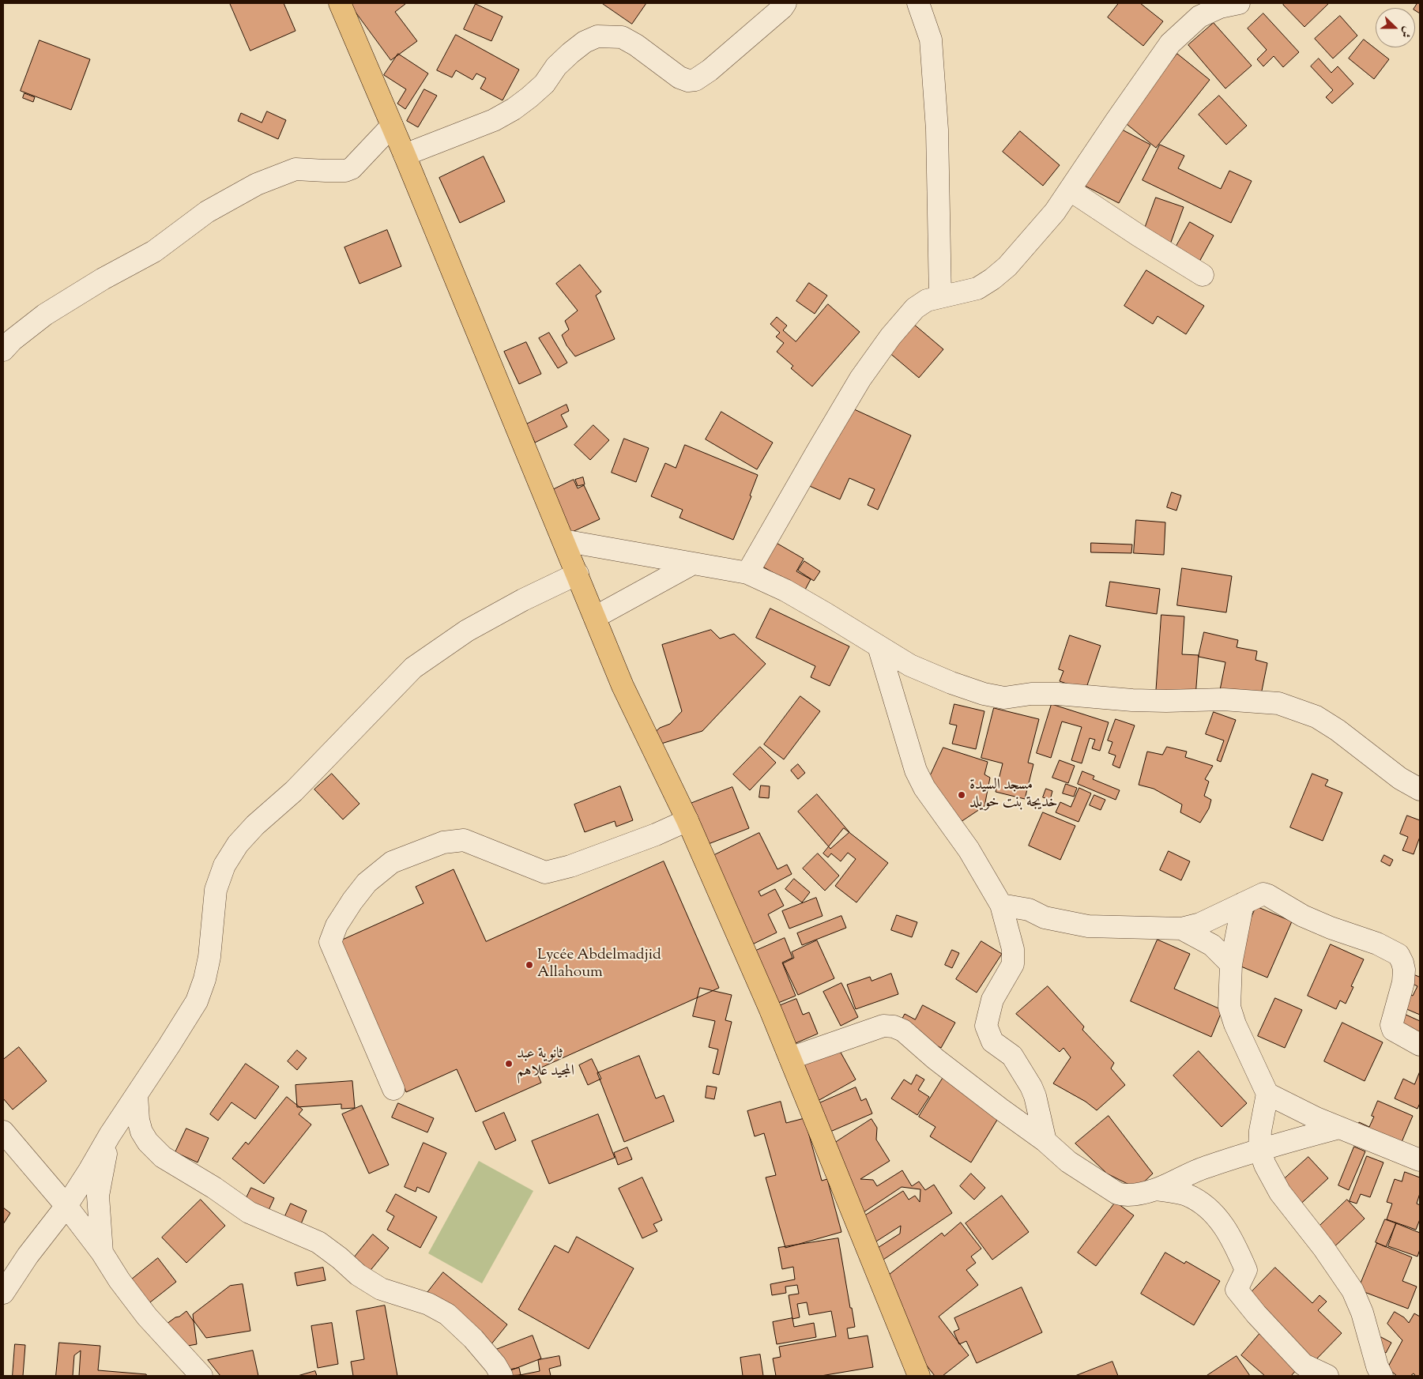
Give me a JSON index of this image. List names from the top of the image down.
{
  "places": ["مسجد السيدة خديجة بنت خويلد", "Lycée Abdelmadjid Allahoum", "ثانوية عبد المجيد علاهم"],
  "north": "right"
}
